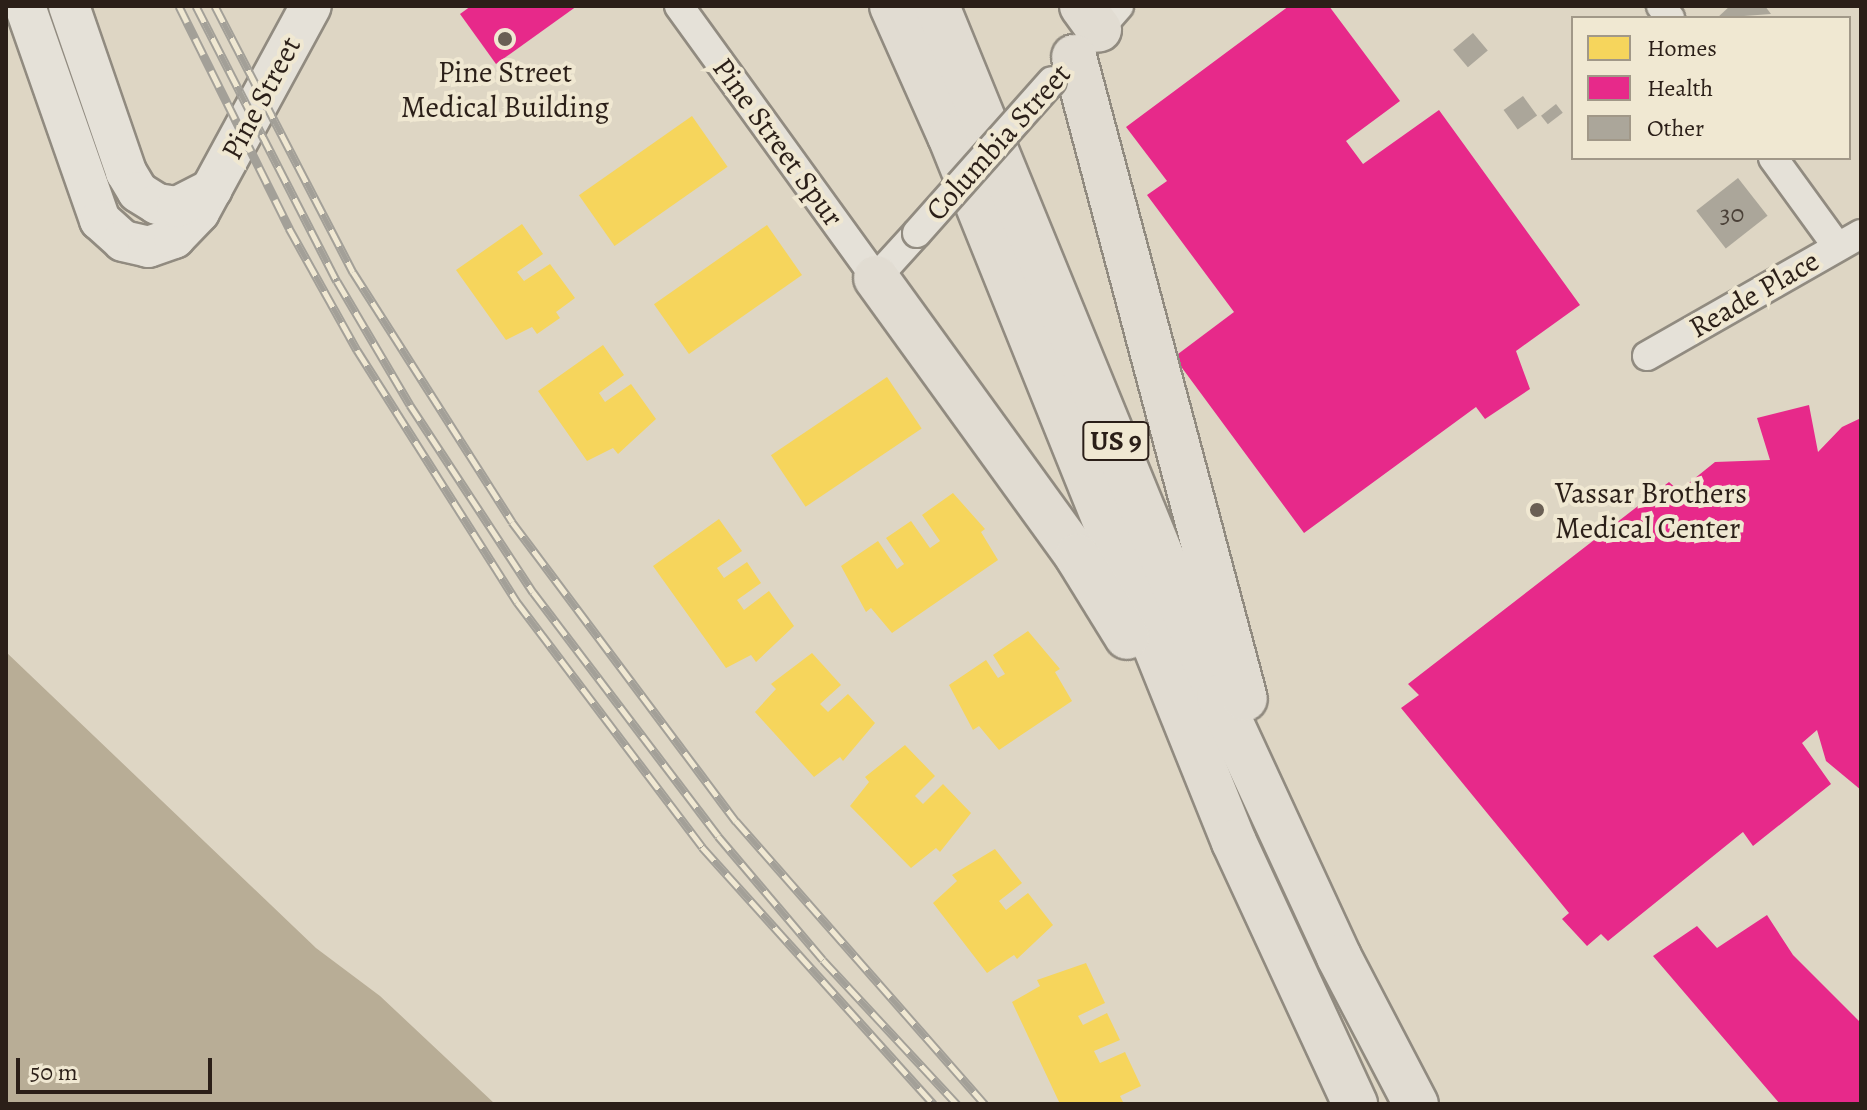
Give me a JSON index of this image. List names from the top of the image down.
{
  "streets": {
    "highway": ["US 9"],
    "street": [
      "Pine Street",
      "Pine Street Spur",
      "Columbia Street",
      "Reade Place"
    ]
  },
  "crossings": [
    ["Pine Street Spur", "Columbia Street"]
  ],
  "places": ["Pine Street Medical Building", "Vassar Brothers Medical Center"],
  "house_numbers": ["30"],
  "legend": ["Homes", "Health", "Other"],
  "scale_bar": "50 m"
}
